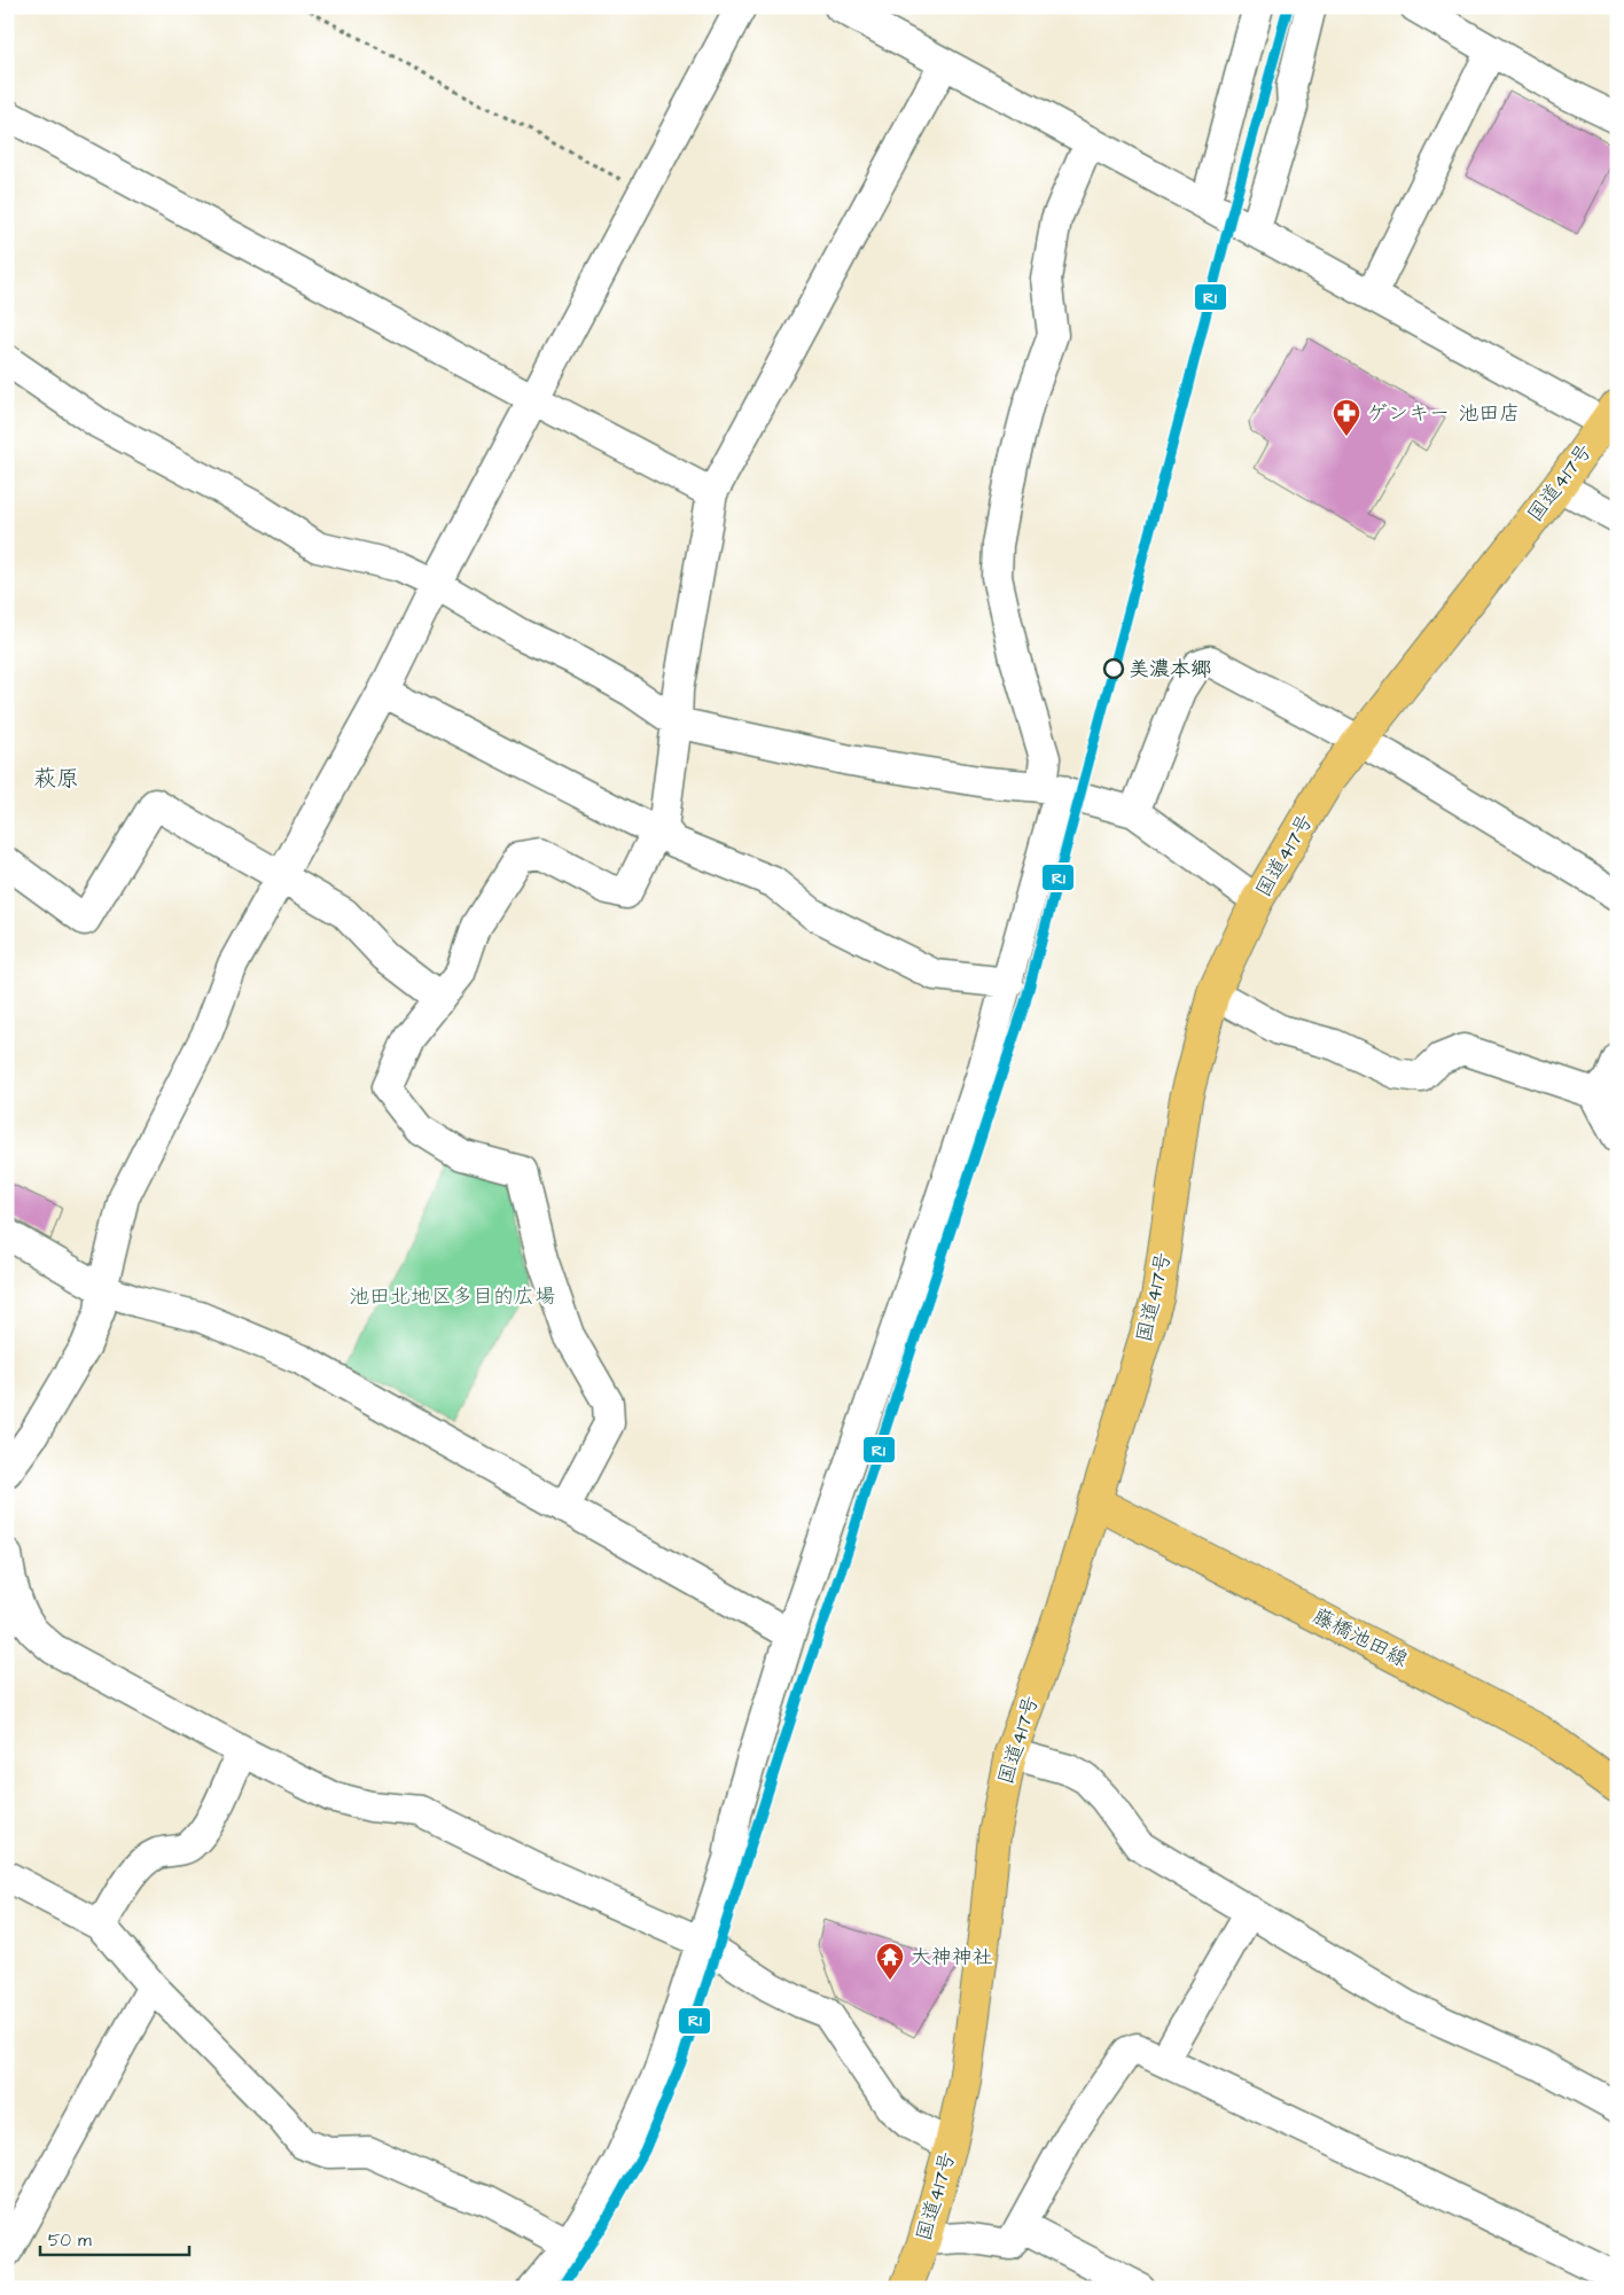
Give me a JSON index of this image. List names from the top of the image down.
{
  "streets": {
    "main road": ["国道417号", "藤橋池田線"]
  },
  "crossings": [
    ["国道417号", "藤橋池田線"]
  ],
  "districts": ["萩原"],
  "parks": ["池田北地区多目的広場"],
  "places": {
    "pharmacy": ["ゲンキー 池田店"],
    "other": ["美濃本郷"],
    "temple": ["大神神社"]
  },
  "lines": ["transit line R1"],
  "scale_bar": "50 m"
}
